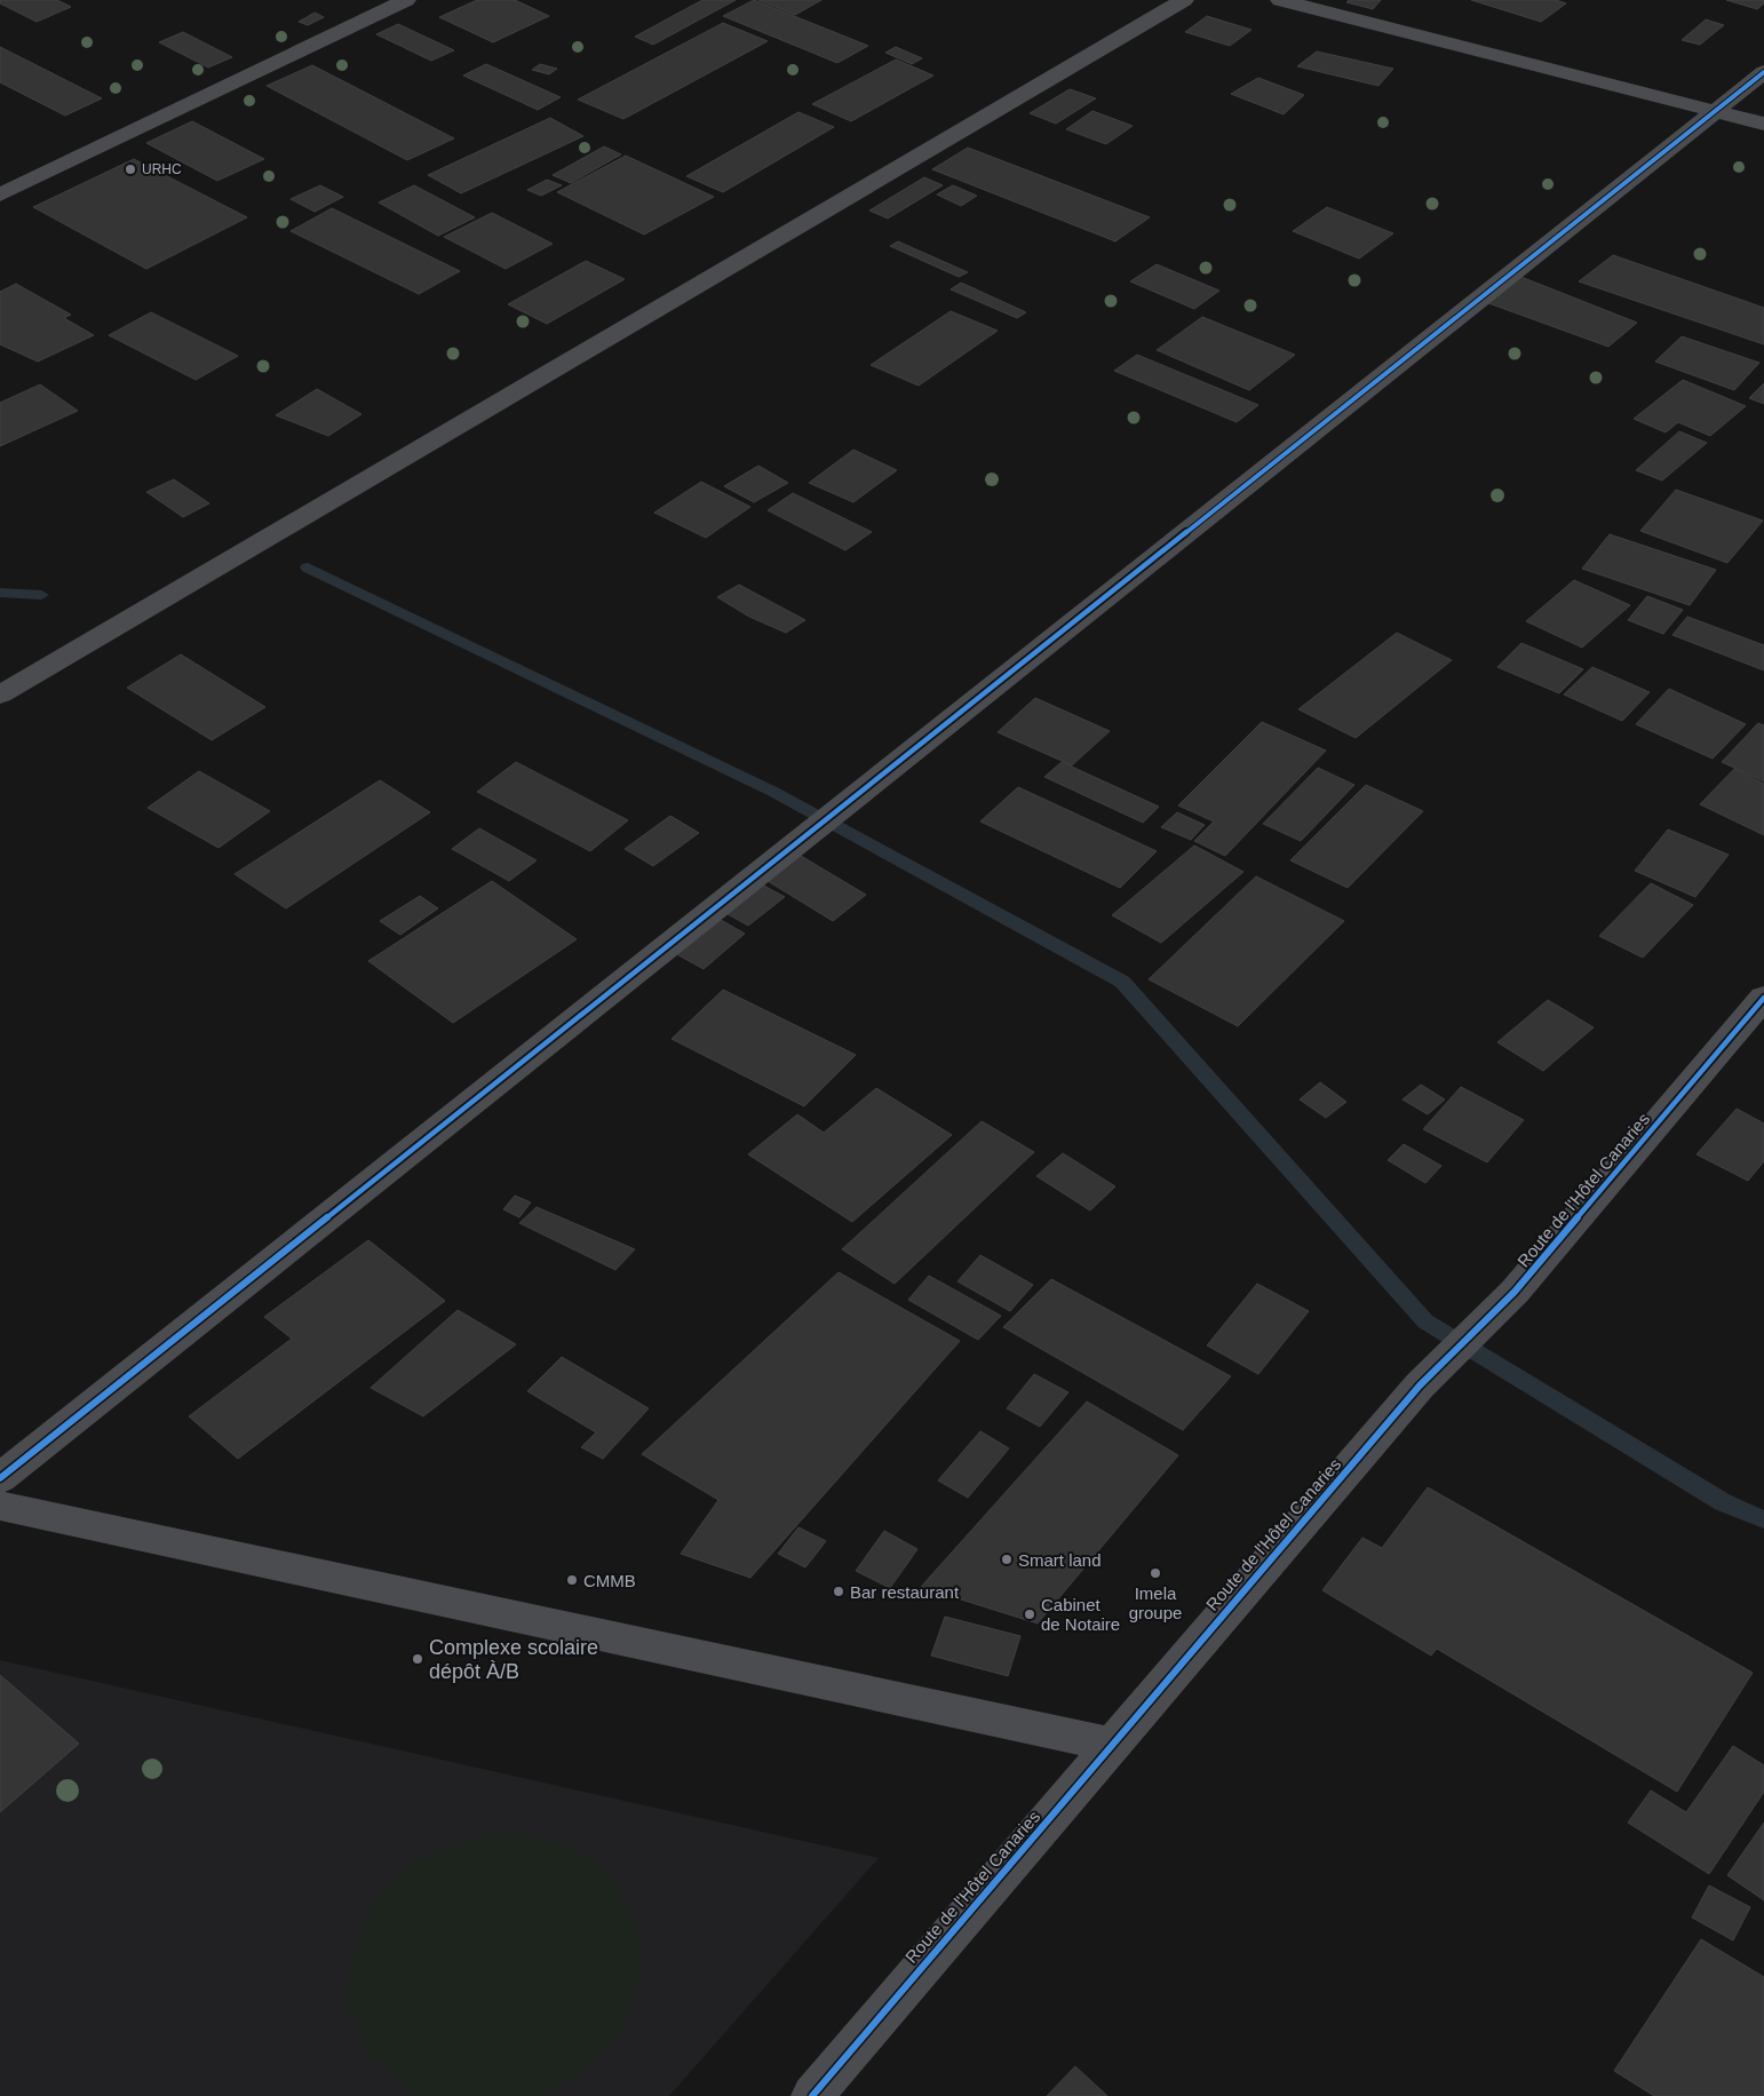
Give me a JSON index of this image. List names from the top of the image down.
{
  "streets": {
    "street": ["Route de l'Hôtel Canaries"]
  },
  "places": [
    "URHC",
    "Smart land",
    "Imela groupe",
    "CMMB",
    "Bar restaurant",
    "Cabinet de Notaire",
    "Complexe scolaire dépôt À/B"
  ]
}
